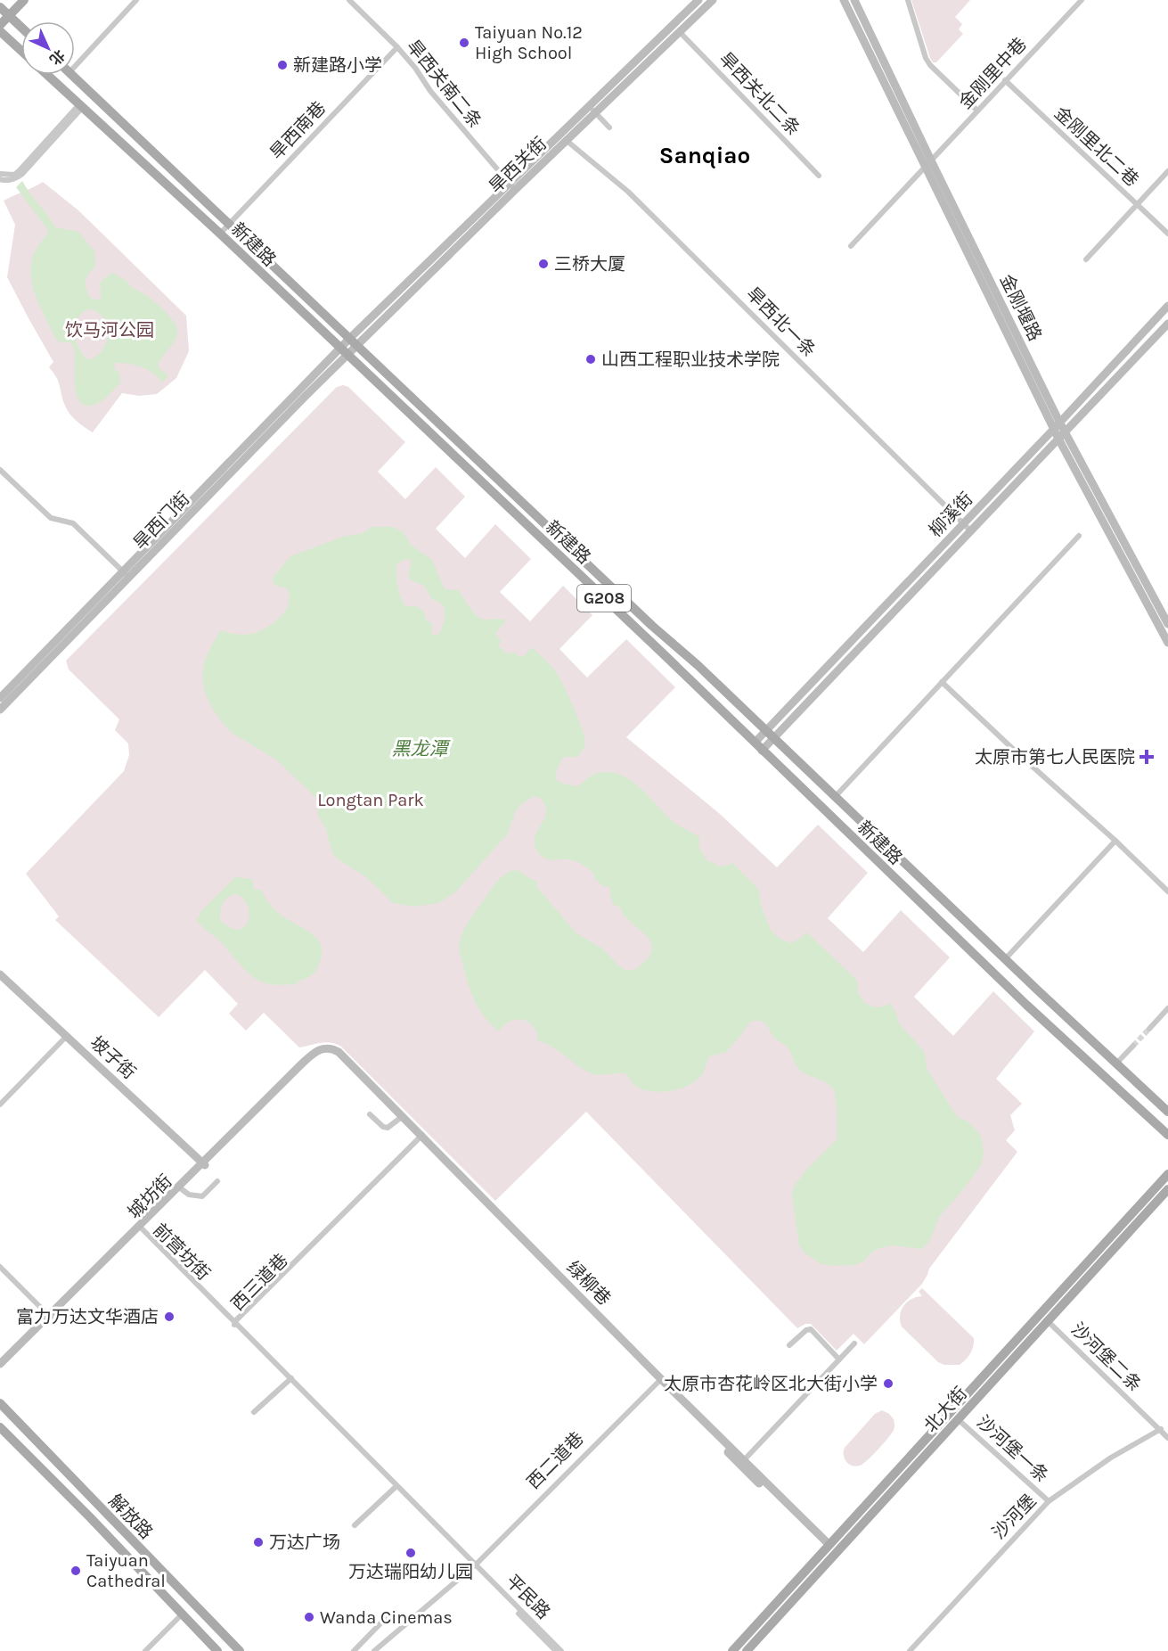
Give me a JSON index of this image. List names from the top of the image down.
{
  "streets": {
    "main road": [
      "新建路",
      "G208",
      "北大街",
      "解放路"
    ],
    "street": [
      "金刚里中巷",
      "旱西关南二条",
      "旱西关北二条",
      "旱西南巷",
      "金刚里北二巷",
      "旱西关街",
      "旱西北一条",
      "柳溪街",
      "旱西门街",
      "坡子街",
      "城坊街",
      "前营坊街",
      "西三道巷",
      "绿柳巷",
      "沙河堡二条",
      "沙河堡一条",
      "西二道巷",
      "沙河堡",
      "平民路"
    ]
  },
  "crossings": [
    ["金刚里中巷", "金刚里北二巷"],
    ["旱西关南二条", "旱西南巷"],
    ["旱西关南二条", "旱西关街"],
    ["旱西关北二条", "旱西关街"],
    ["旱西南巷", "新建路"],
    ["旱西关街", "新建路"],
    ["旱西关街", "旱西北一条"],
    ["旱西关街", "旱西门街"],
    ["新建路", "柳溪街"],
    ["新建路", "旱西门街"],
    ["旱西北一条", "柳溪街"],
    ["坡子街", "城坊街"],
    ["城坊街", "前营坊街"],
    ["城坊街", "绿柳巷"],
    ["前营坊街", "西三道巷"],
    ["前营坊街", "西二道巷"],
    ["前营坊街", "平民路"],
    ["西三道巷", "绿柳巷"],
    ["绿柳巷", "西二道巷"],
    ["沙河堡二条", "北大街"],
    ["沙河堡二条", "沙河堡"],
    ["北大街", "沙河堡一条"],
    ["沙河堡一条", "沙河堡"],
    ["西二道巷", "平民路"]
  ],
  "districts": ["Sanqiao"],
  "water": ["黑龙潭"],
  "parks": ["饮马河公园", "Longtan Park"],
  "places": {
    "other": [
      "Taiyuan No.12 High School",
      "新建路小学",
      "三桥大厦",
      "山西工程职业技术学院",
      "富力万达文华酒店",
      "太原市杏花岭区北大街小学",
      "万达广场",
      "万达瑞阳幼儿园",
      "Taiyuan Cathedral",
      "Wanda Cinemas"
    ],
    "health": ["太原市第七人民医院"]
  },
  "north": "bottom right"
}
